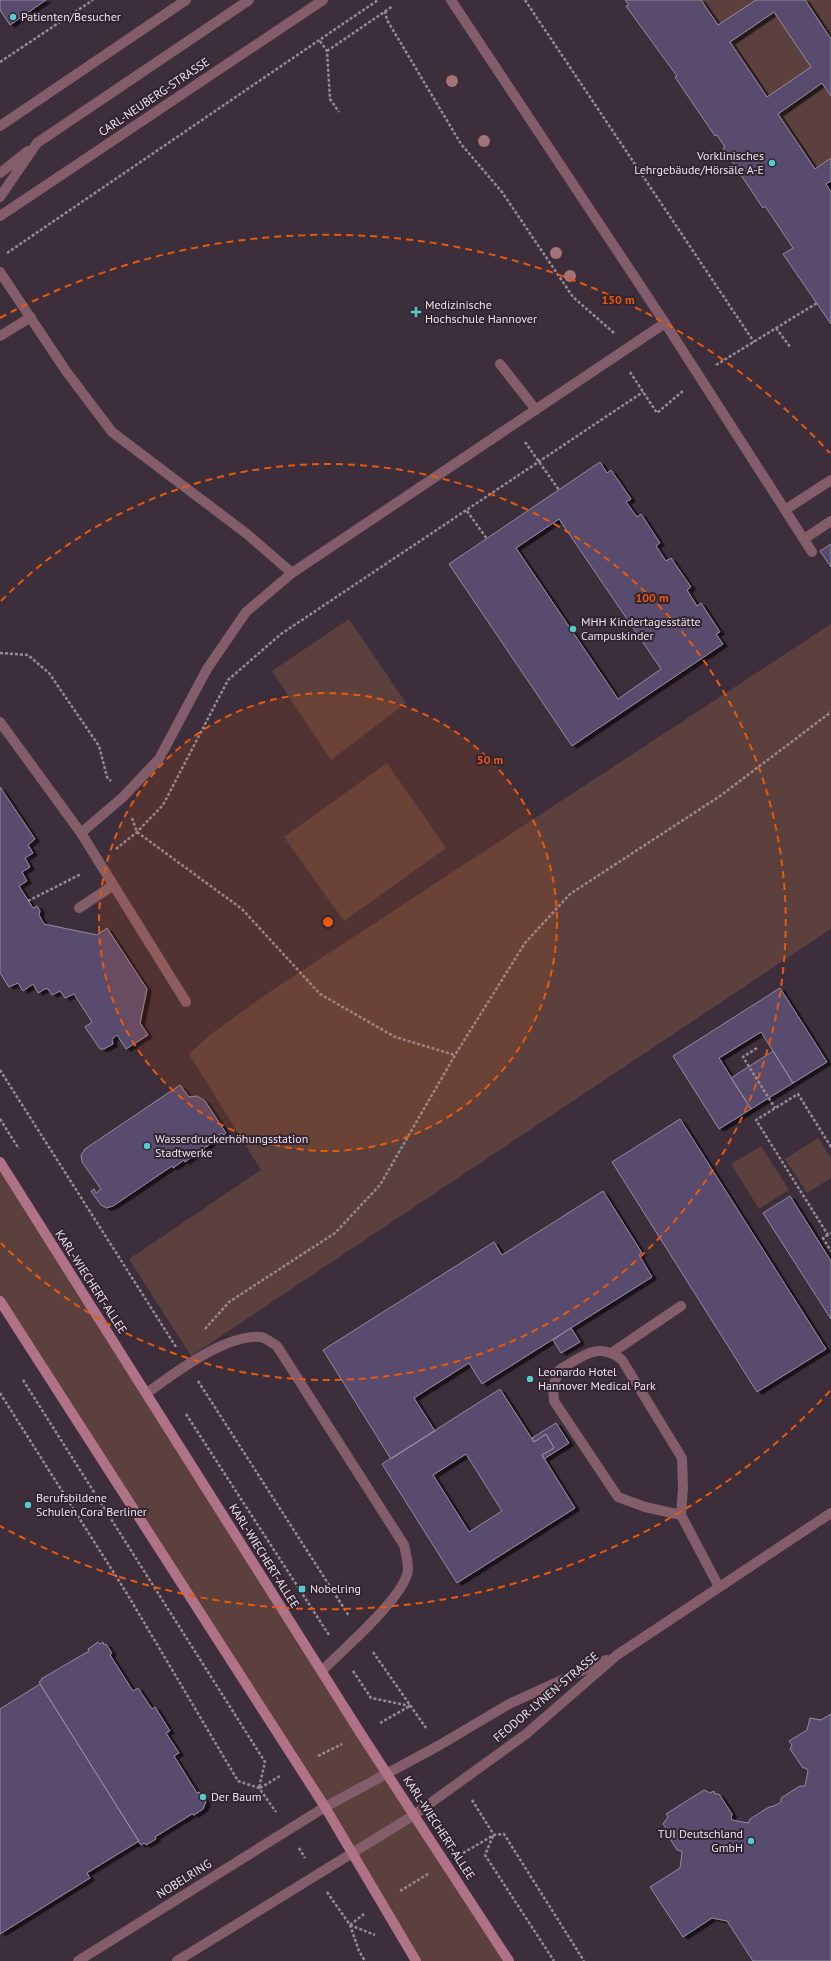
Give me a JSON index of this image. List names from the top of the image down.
{
  "streets": {
    "main road": ["KARL-WIECHERT-ALLEE"],
    "street": ["CARL-NEUBERG-STRASSE", "FEODOR-LYNEN-STRASSE", "NOBELRING"]
  },
  "crossings": [
    ["KARL-WIECHERT-ALLEE", "FEODOR-LYNEN-STRASSE"],
    ["KARL-WIECHERT-ALLEE", "NOBELRING"],
    ["FEODOR-LYNEN-STRASSE", "NOBELRING"]
  ],
  "places": {
    "other": [
      "Patienten/Besucher",
      "Vorklinisches Lehrgebäude/Hörsäle A-E",
      "MHH Kindertagesstätte Campuskinder",
      "Wasserdruckerhöhungsstation Stadtwerke",
      "Leonardo Hotel Hannover Medical Park",
      "Berufsbildene Schulen Cora Berliner",
      "Der Baum",
      "TUI Deutschland GmbH"
    ],
    "health": ["Medizinische Hochschule Hannover"],
    "transit": ["Nobelring"]
  },
  "rings": ["150 m", "100 m", "50 m"]
}
